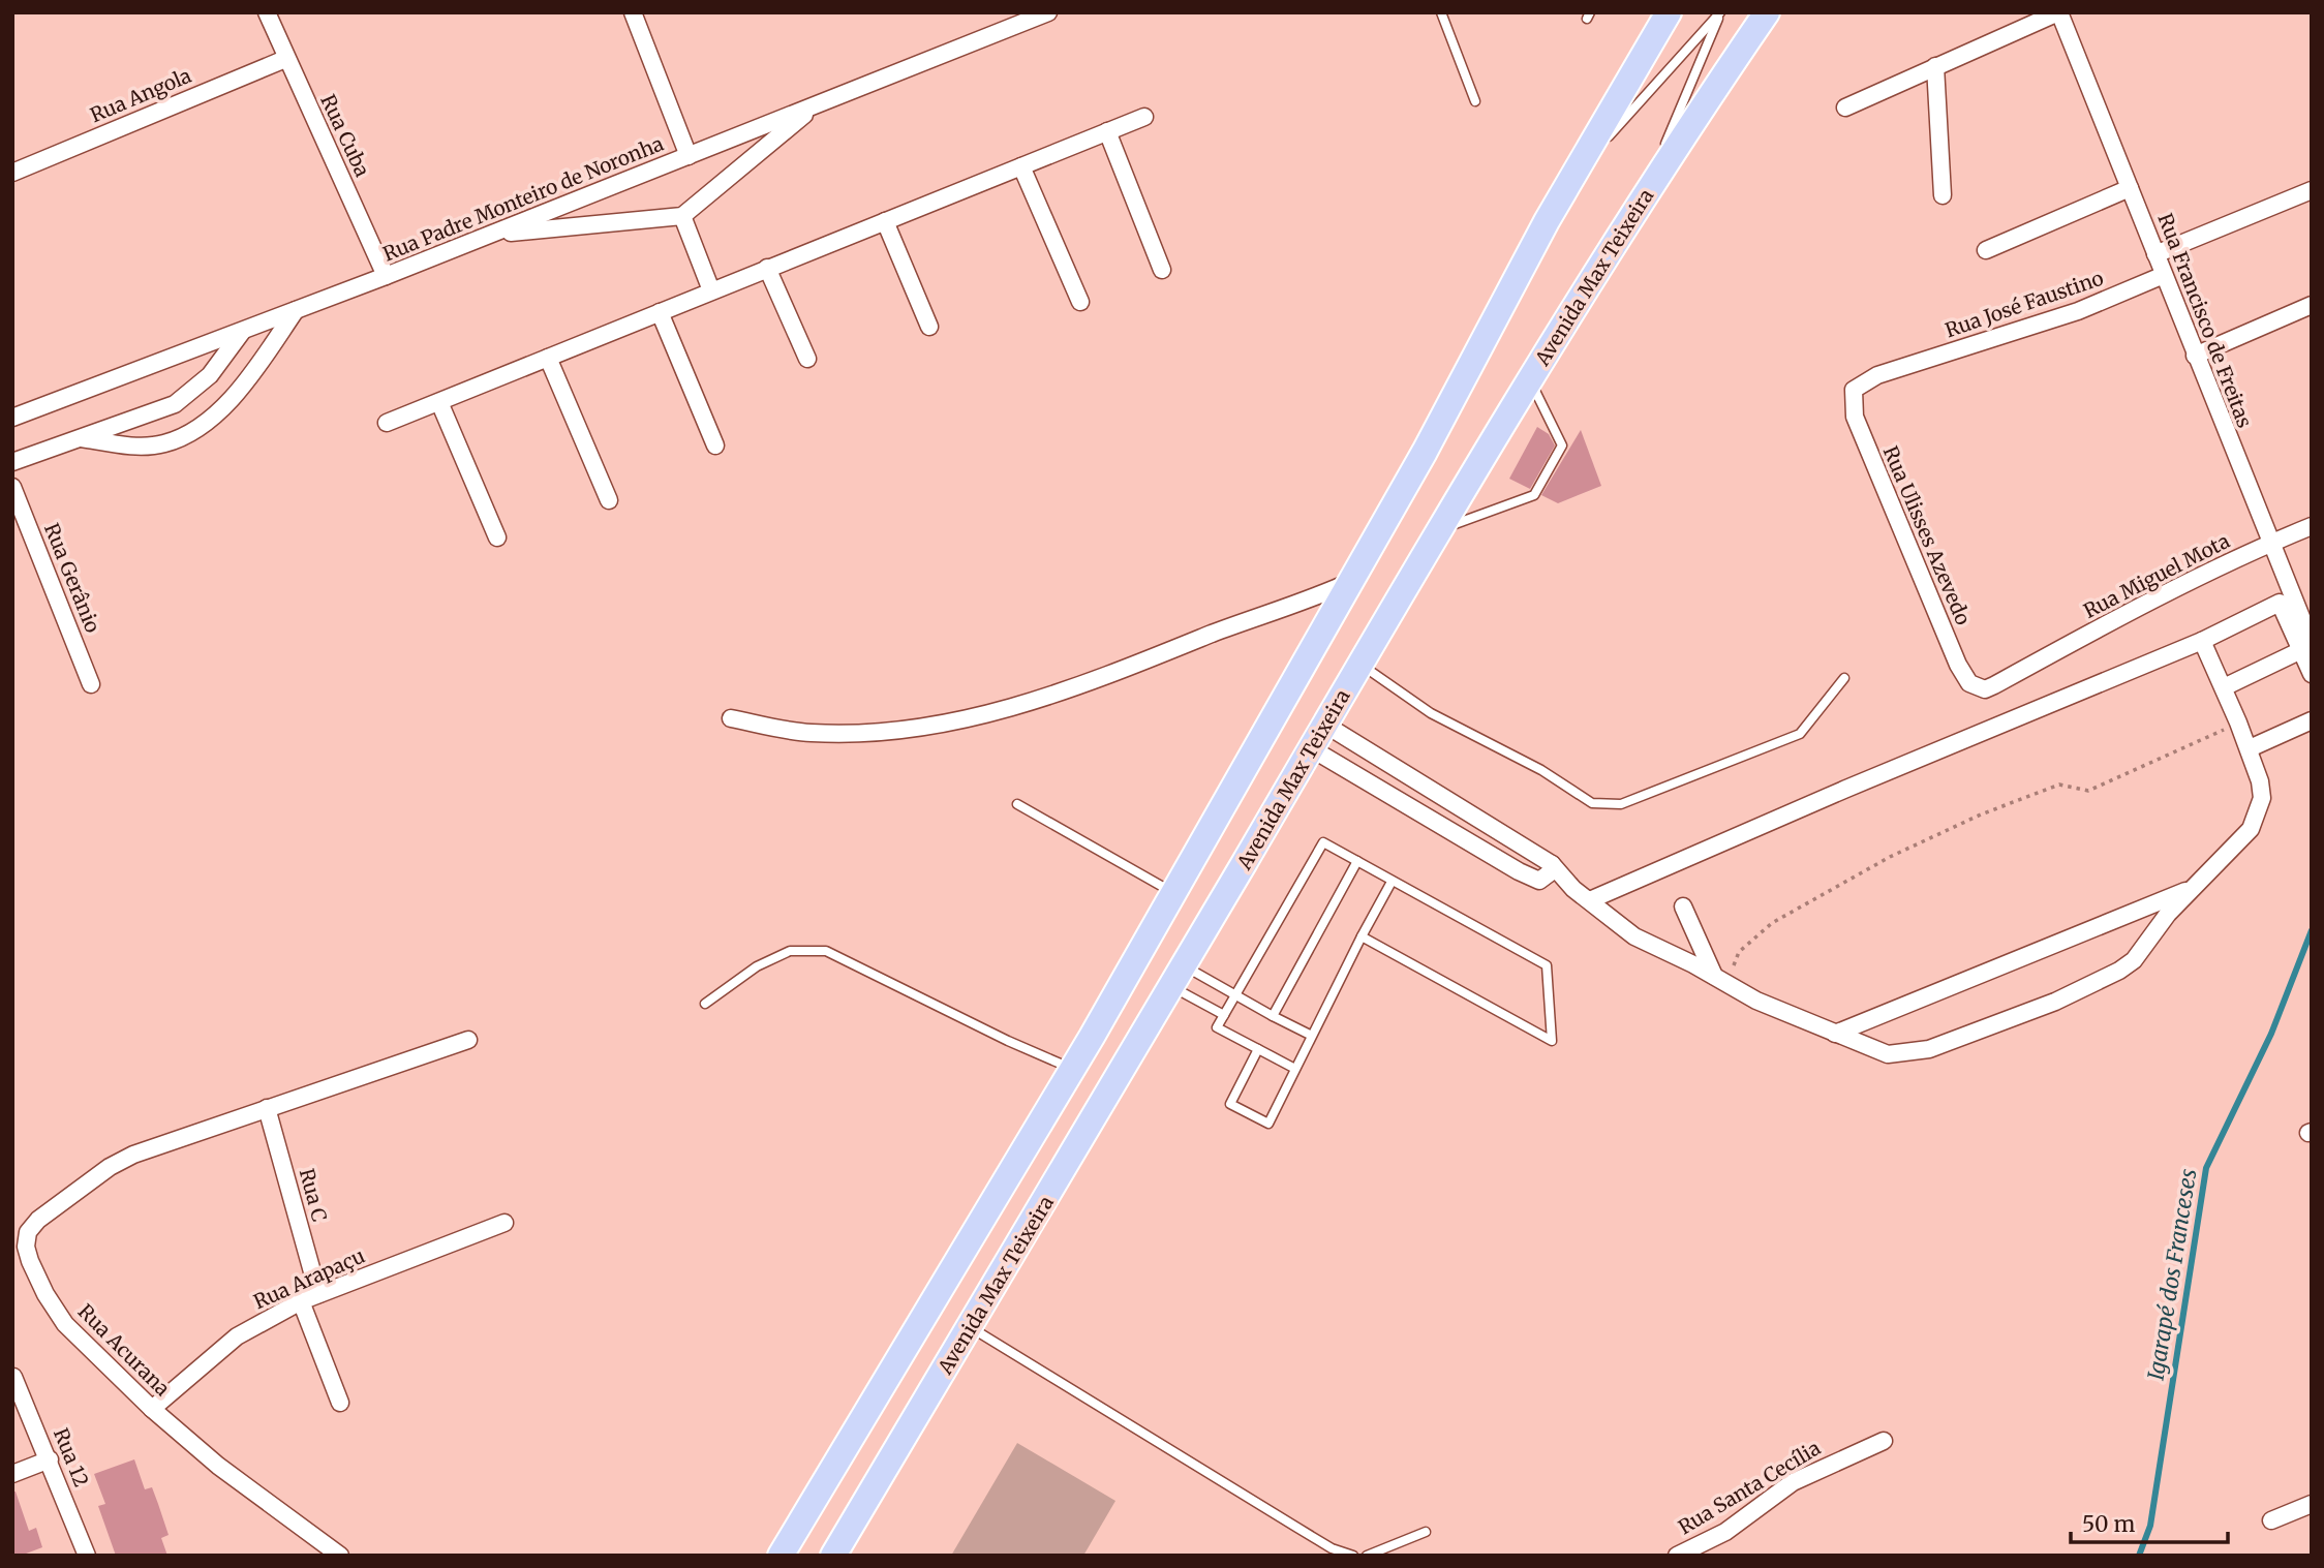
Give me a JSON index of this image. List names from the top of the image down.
{
  "streets": {
    "main road": ["Avenida Max Teixeira"],
    "street": [
      "Rua Angola",
      "Rua Cuba",
      "Rua Padre Monteiro de Noronha",
      "Rua José Faustino",
      "Rua Francisco de Freitas",
      "Rua Ulisses Azevedo",
      "Rua Miguel Mota",
      "Rua Gerânio",
      "Rua C",
      "Rua Arapaçu",
      "Rua Acurana",
      "Rua 12",
      "Rua Santa Cecília"
    ]
  },
  "crossings": [
    ["Rua Angola", "Rua Cuba"],
    ["Rua Cuba", "Rua Padre Monteiro de Noronha"],
    ["Rua José Faustino", "Rua Francisco de Freitas"],
    ["Rua José Faustino", "Rua Ulisses Azevedo"],
    ["Rua Francisco de Freitas", "Rua Miguel Mota"],
    ["Rua Ulisses Azevedo", "Rua Miguel Mota"],
    ["Rua C", "Rua Arapaçu"],
    ["Rua C", "Rua Acurana"],
    ["Rua Arapaçu", "Rua Acurana"]
  ],
  "water": ["Igarapé dos Franceses"],
  "scale_bar": "50 m"
}
